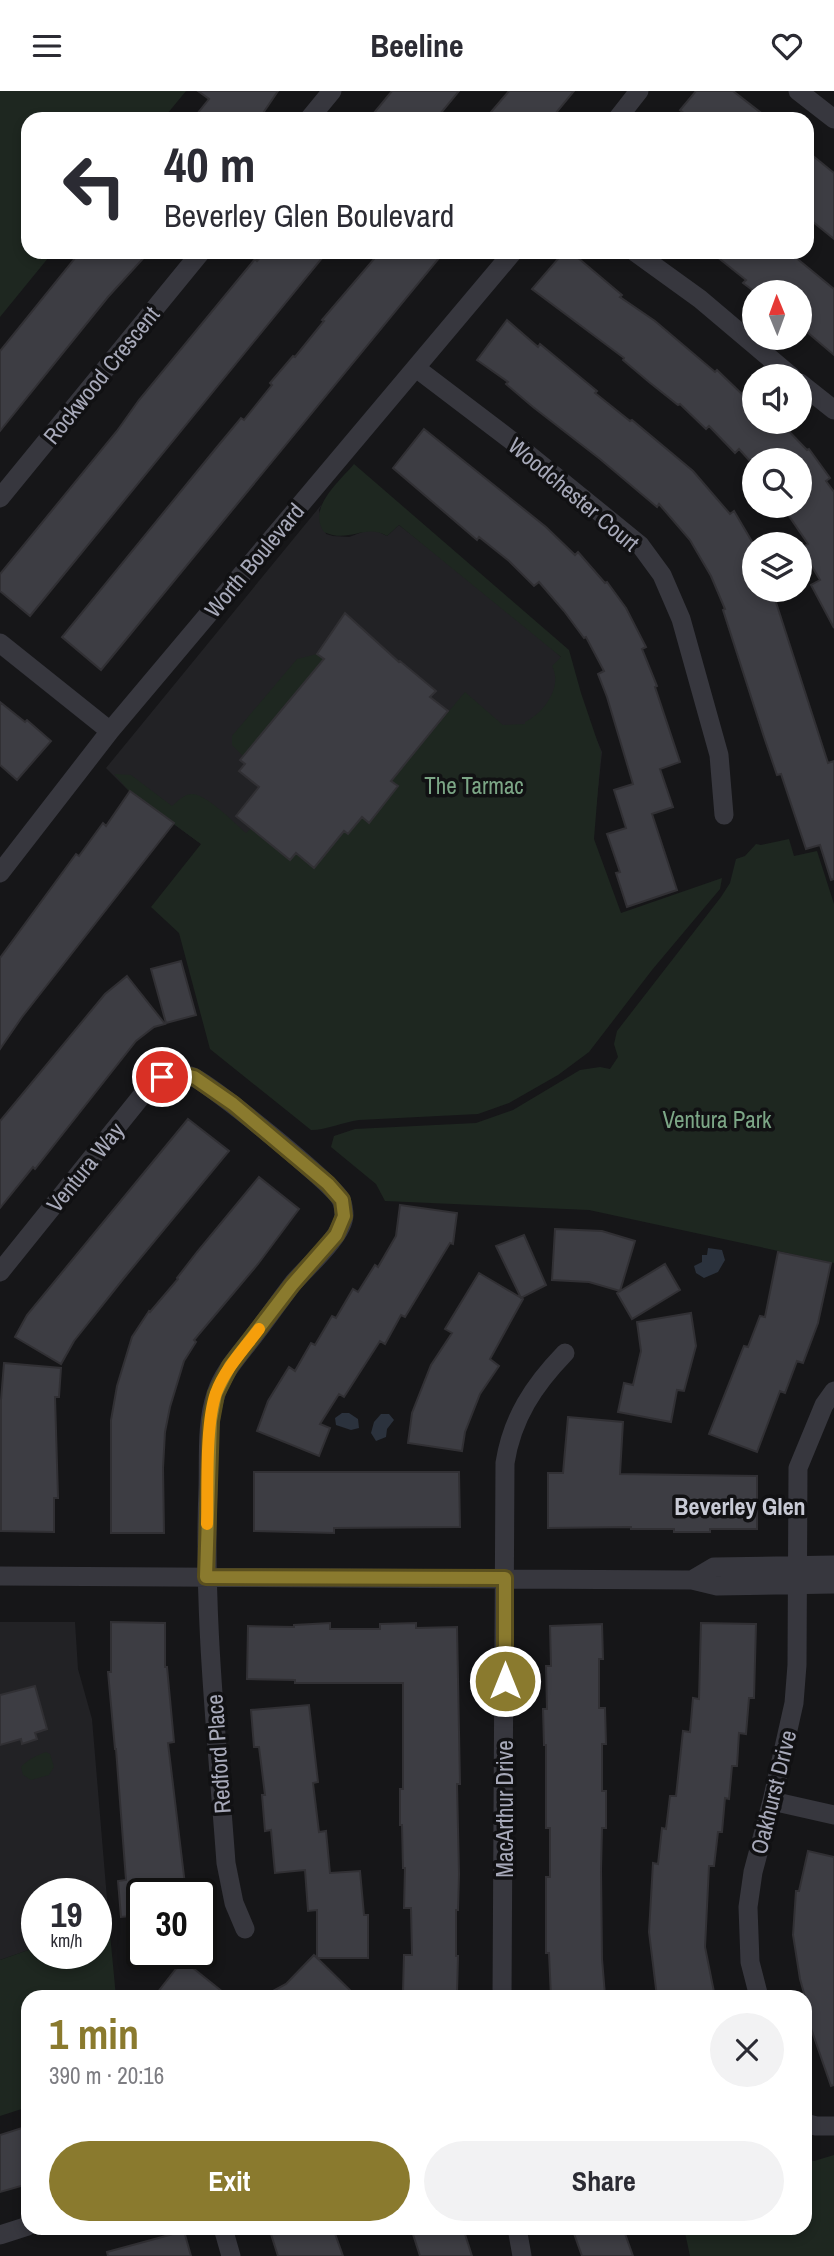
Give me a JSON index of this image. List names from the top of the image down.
{
  "streets": {
    "street": [
      "Rockwood Crescent",
      "Woodchester Court",
      "Worth Boulevard",
      "Ventura Way",
      "Redford Place",
      "Oakhurst Drive",
      "MacArthur Drive"
    ]
  },
  "crossings": [
    ["Woodchester Court", "Worth Boulevard"],
    ["Ventura Way", "Redford Place"]
  ],
  "districts": ["Beverley Glen"],
  "parks": ["The Tarmac", "Ventura Park"],
  "north": "top",
  "page": {
    "header": "Beeline",
    "turn": ["40 m", "Beverley Glen Boulevard"],
    "speed": "19 km/h",
    "limit": "30",
    "heading": ["1 min", "390 m · 20:16"],
    "buttons": ["Exit", "Share"]
  }
}
